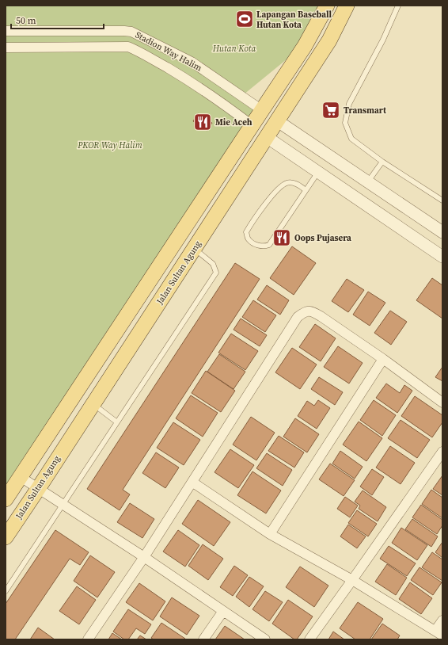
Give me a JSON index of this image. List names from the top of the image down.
{
  "streets": {
    "main road": ["Jalan Sultan Agung"],
    "street": ["Stadion Way Halim"]
  },
  "parks": ["Hutan Kota", "PKOR Way Halim"],
  "places": {
    "sports": ["Lapangan Baseball Hutan Kota"],
    "supermarket": ["Transmart"],
    "restaurant": ["Mie Aceh", "Oops Pujasera"]
  },
  "scale_bar": "50 m"
}
